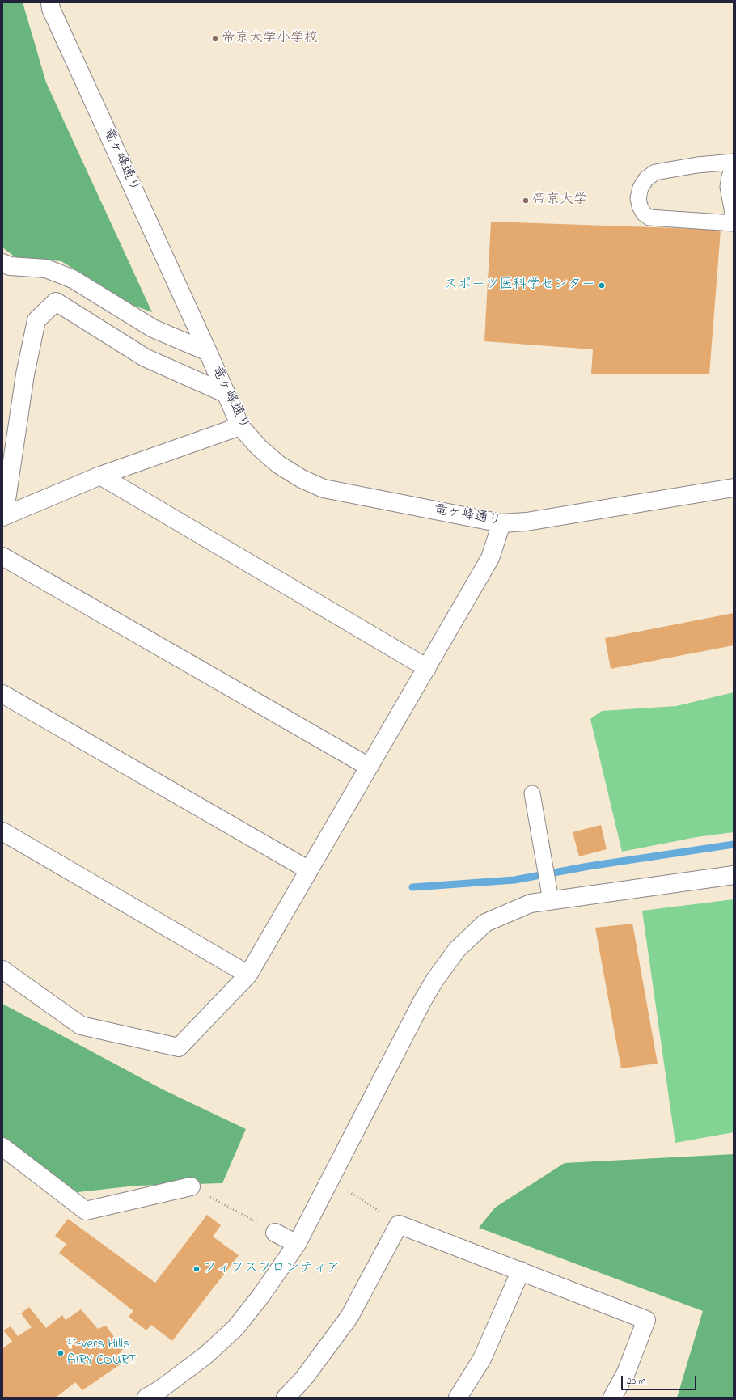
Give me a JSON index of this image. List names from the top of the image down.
{
  "streets": {
    "street": ["竜ヶ峰通り"]
  },
  "places": [
    "帝京大学小学校",
    "帝京大学",
    "スポーツ医科学センター",
    "フィフスフロンティア",
    "F-vers Hills AIRY COURT"
  ],
  "scale_bar": "20 m"
}
